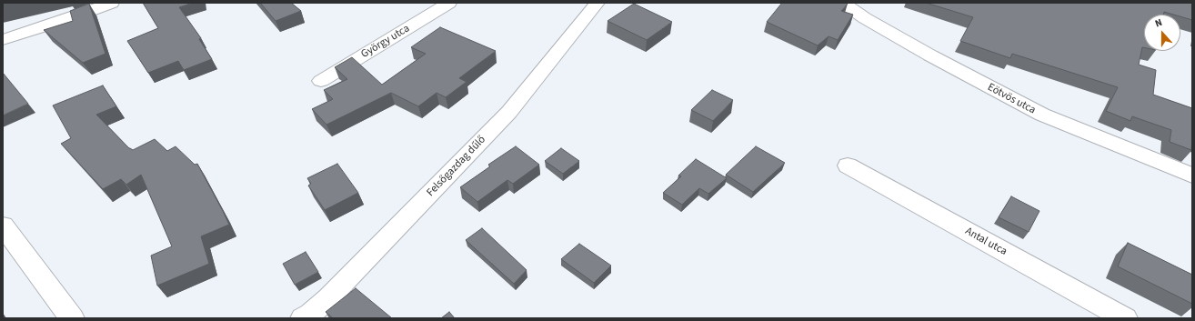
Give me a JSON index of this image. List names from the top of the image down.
{
  "streets": {
    "street": [
      "György utca",
      "Eötvös utca",
      "Felsőgazdag dűlő",
      "Antal utca"
    ]
  },
  "north": "top"
}
